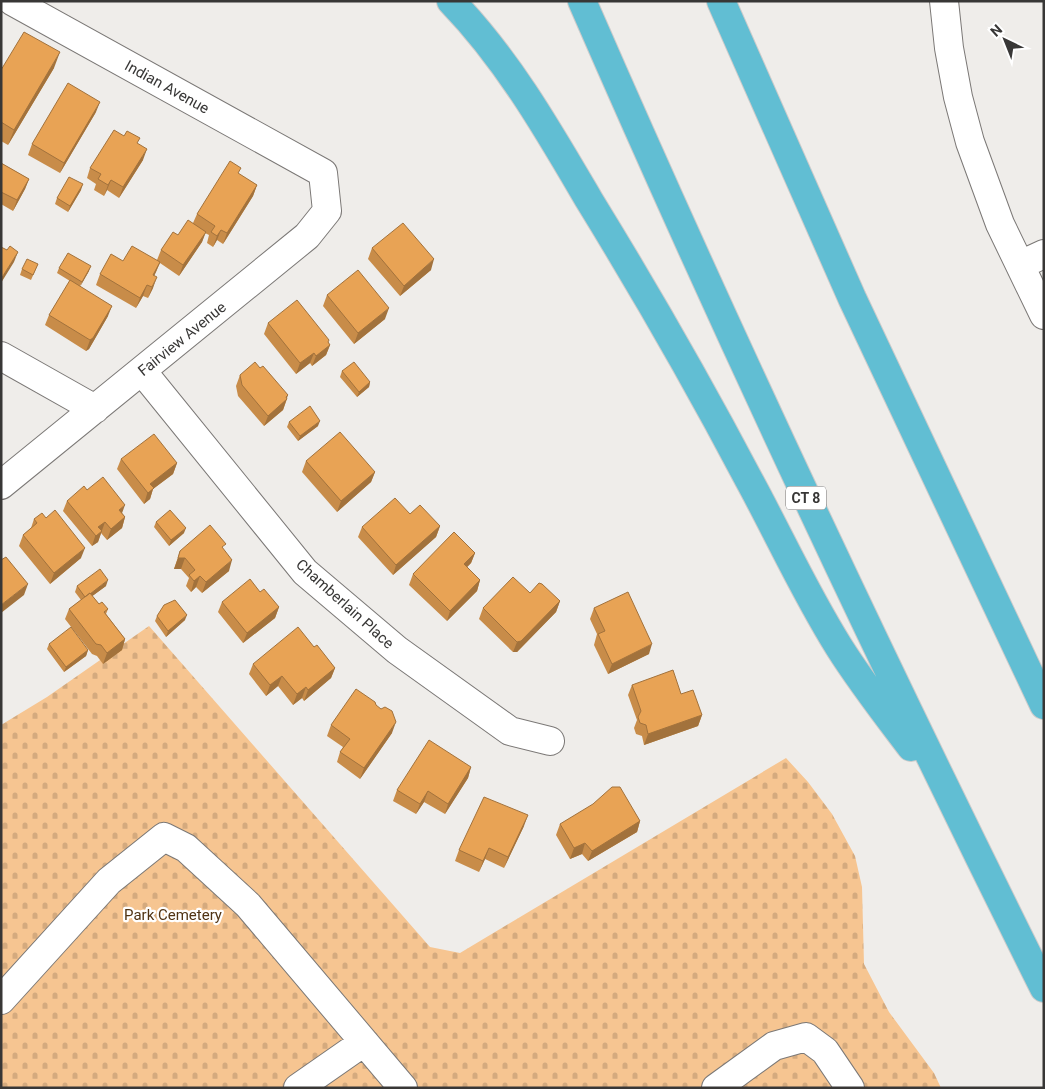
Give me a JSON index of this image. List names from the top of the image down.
{
  "streets": {
    "highway": ["CT 8"],
    "street": ["Indian Avenue", "Fairview Avenue", "Chamberlain Place"]
  },
  "crossings": [
    ["Indian Avenue", "Fairview Avenue"],
    ["Fairview Avenue", "Chamberlain Place"]
  ],
  "parks": ["Park Cemetery"],
  "north": "top left"
}
